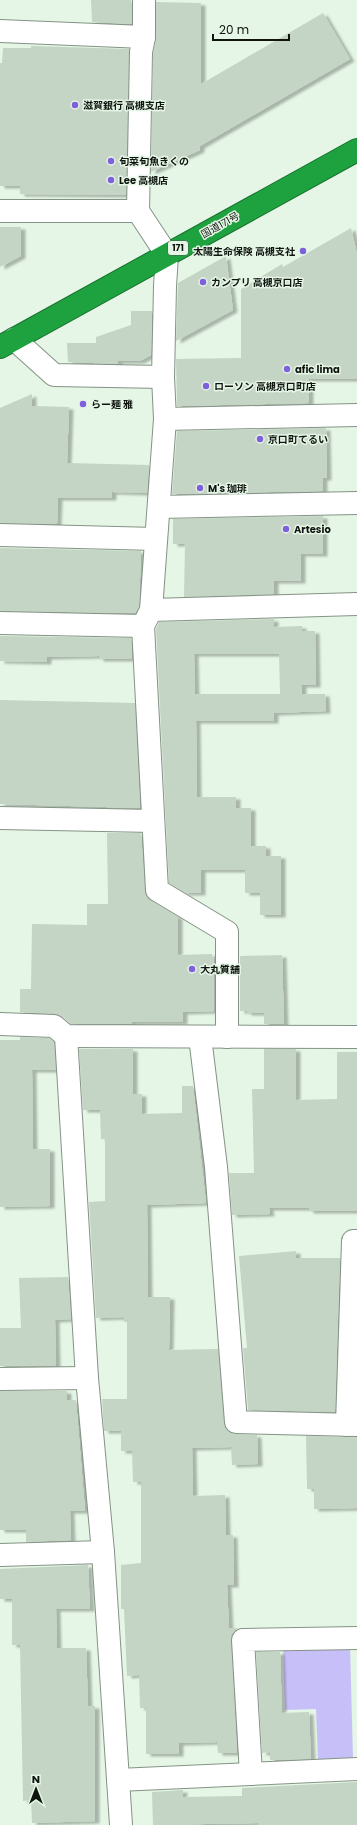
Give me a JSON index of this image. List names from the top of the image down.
{
  "streets": {
    "highway": ["国道171号", "171"]
  },
  "places": [
    "滋賀銀行 高槻支店",
    "旬菜旬魚きくの",
    "Lee 高槻店",
    "太陽生命保険 高槻支社",
    "カンプリ 高槻京口店",
    "afic lima",
    "ローソン 高槻京口町店",
    "らー麺 雅",
    "京口町てるい",
    "M's 珈琲",
    "Artesio",
    "大丸質舗"
  ],
  "scale_bar": "20 m",
  "north": "top"
}
